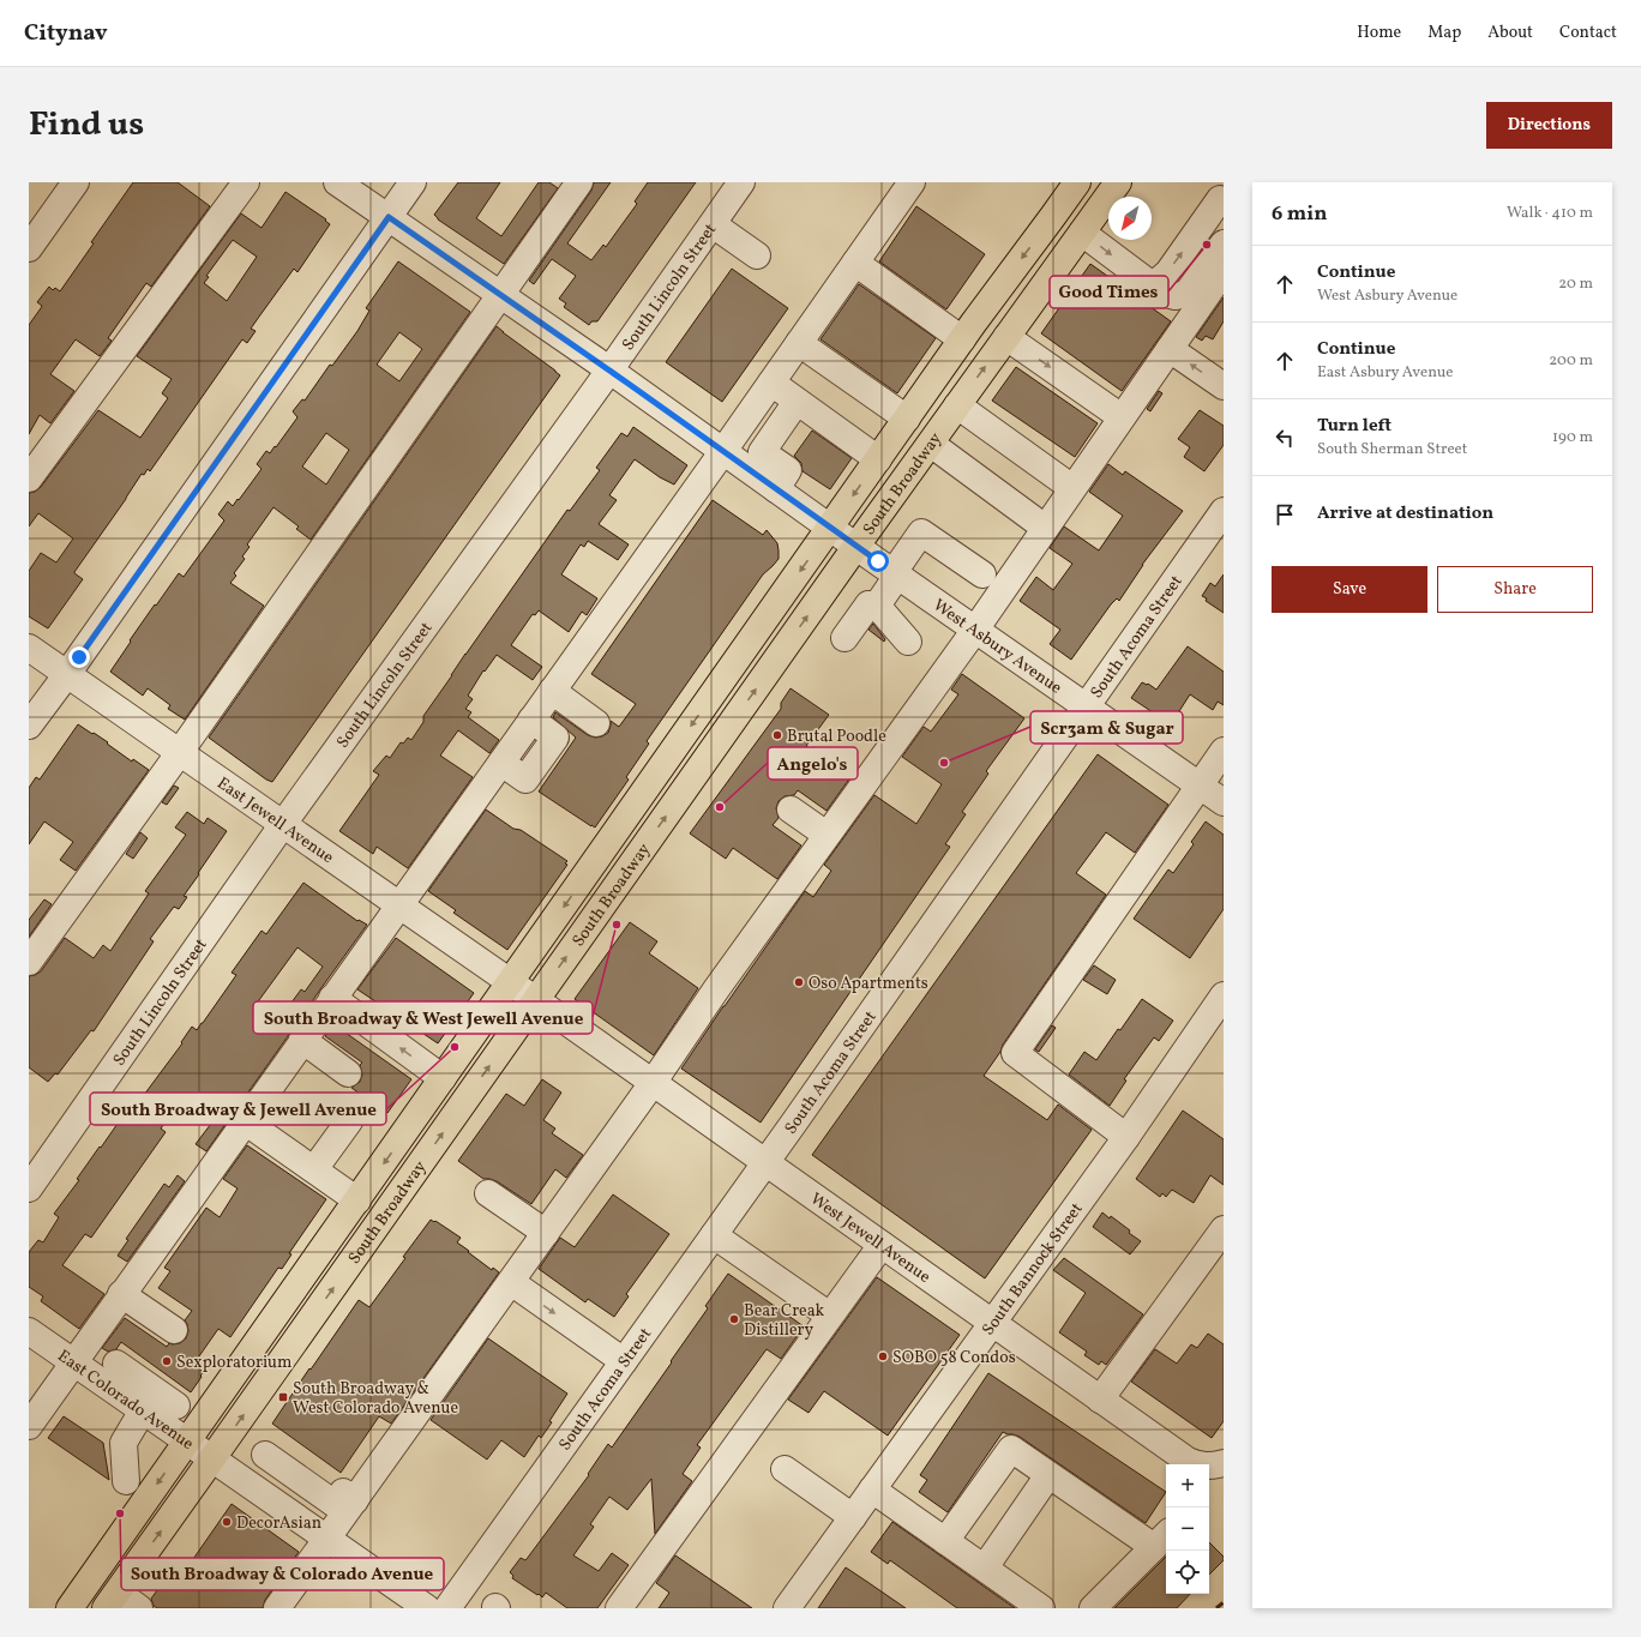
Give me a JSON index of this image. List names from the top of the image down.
{
  "streets": {
    "main road": ["South Broadway"],
    "street": [
      "South Lincoln Street",
      "South Acoma Street",
      "West Asbury Avenue",
      "East Jewell Avenue",
      "West Jewell Avenue",
      "South Bannock Street",
      "East Colorado Avenue"
    ]
  },
  "crossings": [
    ["South Lincoln Street", "West Asbury Avenue"],
    ["South Lincoln Street", "East Jewell Avenue"],
    ["South Broadway", "West Asbury Avenue"],
    ["South Broadway", "East Jewell Avenue"],
    ["South Broadway", "West Jewell Avenue"],
    ["South Broadway", "East Colorado Avenue"],
    ["South Acoma Street", "West Asbury Avenue"],
    ["South Acoma Street", "West Jewell Avenue"],
    ["East Jewell Avenue", "West Jewell Avenue"],
    ["West Jewell Avenue", "South Bannock Street"]
  ],
  "places": {
    "other": [
      "Good Times",
      "Brutal Poodle",
      "Scr3am & Sugar",
      "Angelo's",
      "South Broadway & West Jewell Avenue",
      "Oso Apartments",
      "South Broadway & Jewell Avenue",
      "Bear Creak Distillery",
      "SOBO 58 Condos",
      "Sexploratorium",
      "South Broadway & Colorado Avenue",
      "DecorAsian"
    ],
    "transit": ["South Broadway & West Colorado Avenue"]
  },
  "north": "bottom left",
  "page": {
    "header": "Citynav",
    "nav": [
      "Home",
      "Map",
      "About",
      "Contact"
    ],
    "title": "Find us",
    "buttons": [
      "Directions",
      ["Save", "Share"]
    ],
    "heading": ["6 min", "Walk · 410 m"],
    "list": [
      ["Continue", "West Asbury Avenue", "20 m"],
      ["Continue", "East Asbury Avenue", "200 m"],
      ["Turn left", "South Sherman Street", "190 m"],
      "Arrive at destination"
    ],
    "map_buttons": ["+", "−"]
  }
}
